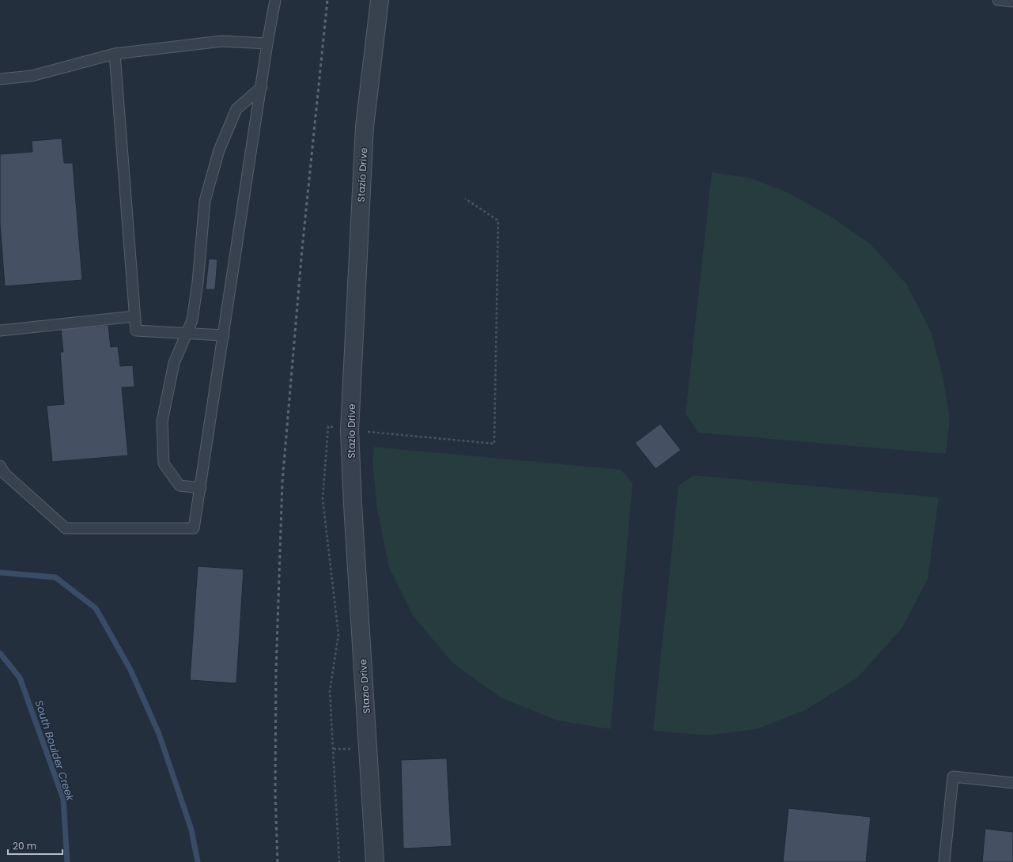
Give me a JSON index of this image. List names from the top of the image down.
{
  "streets": {
    "street": ["Stazio Drive"]
  },
  "water": ["South Boulder Creek"],
  "scale_bar": "20 m"
}
